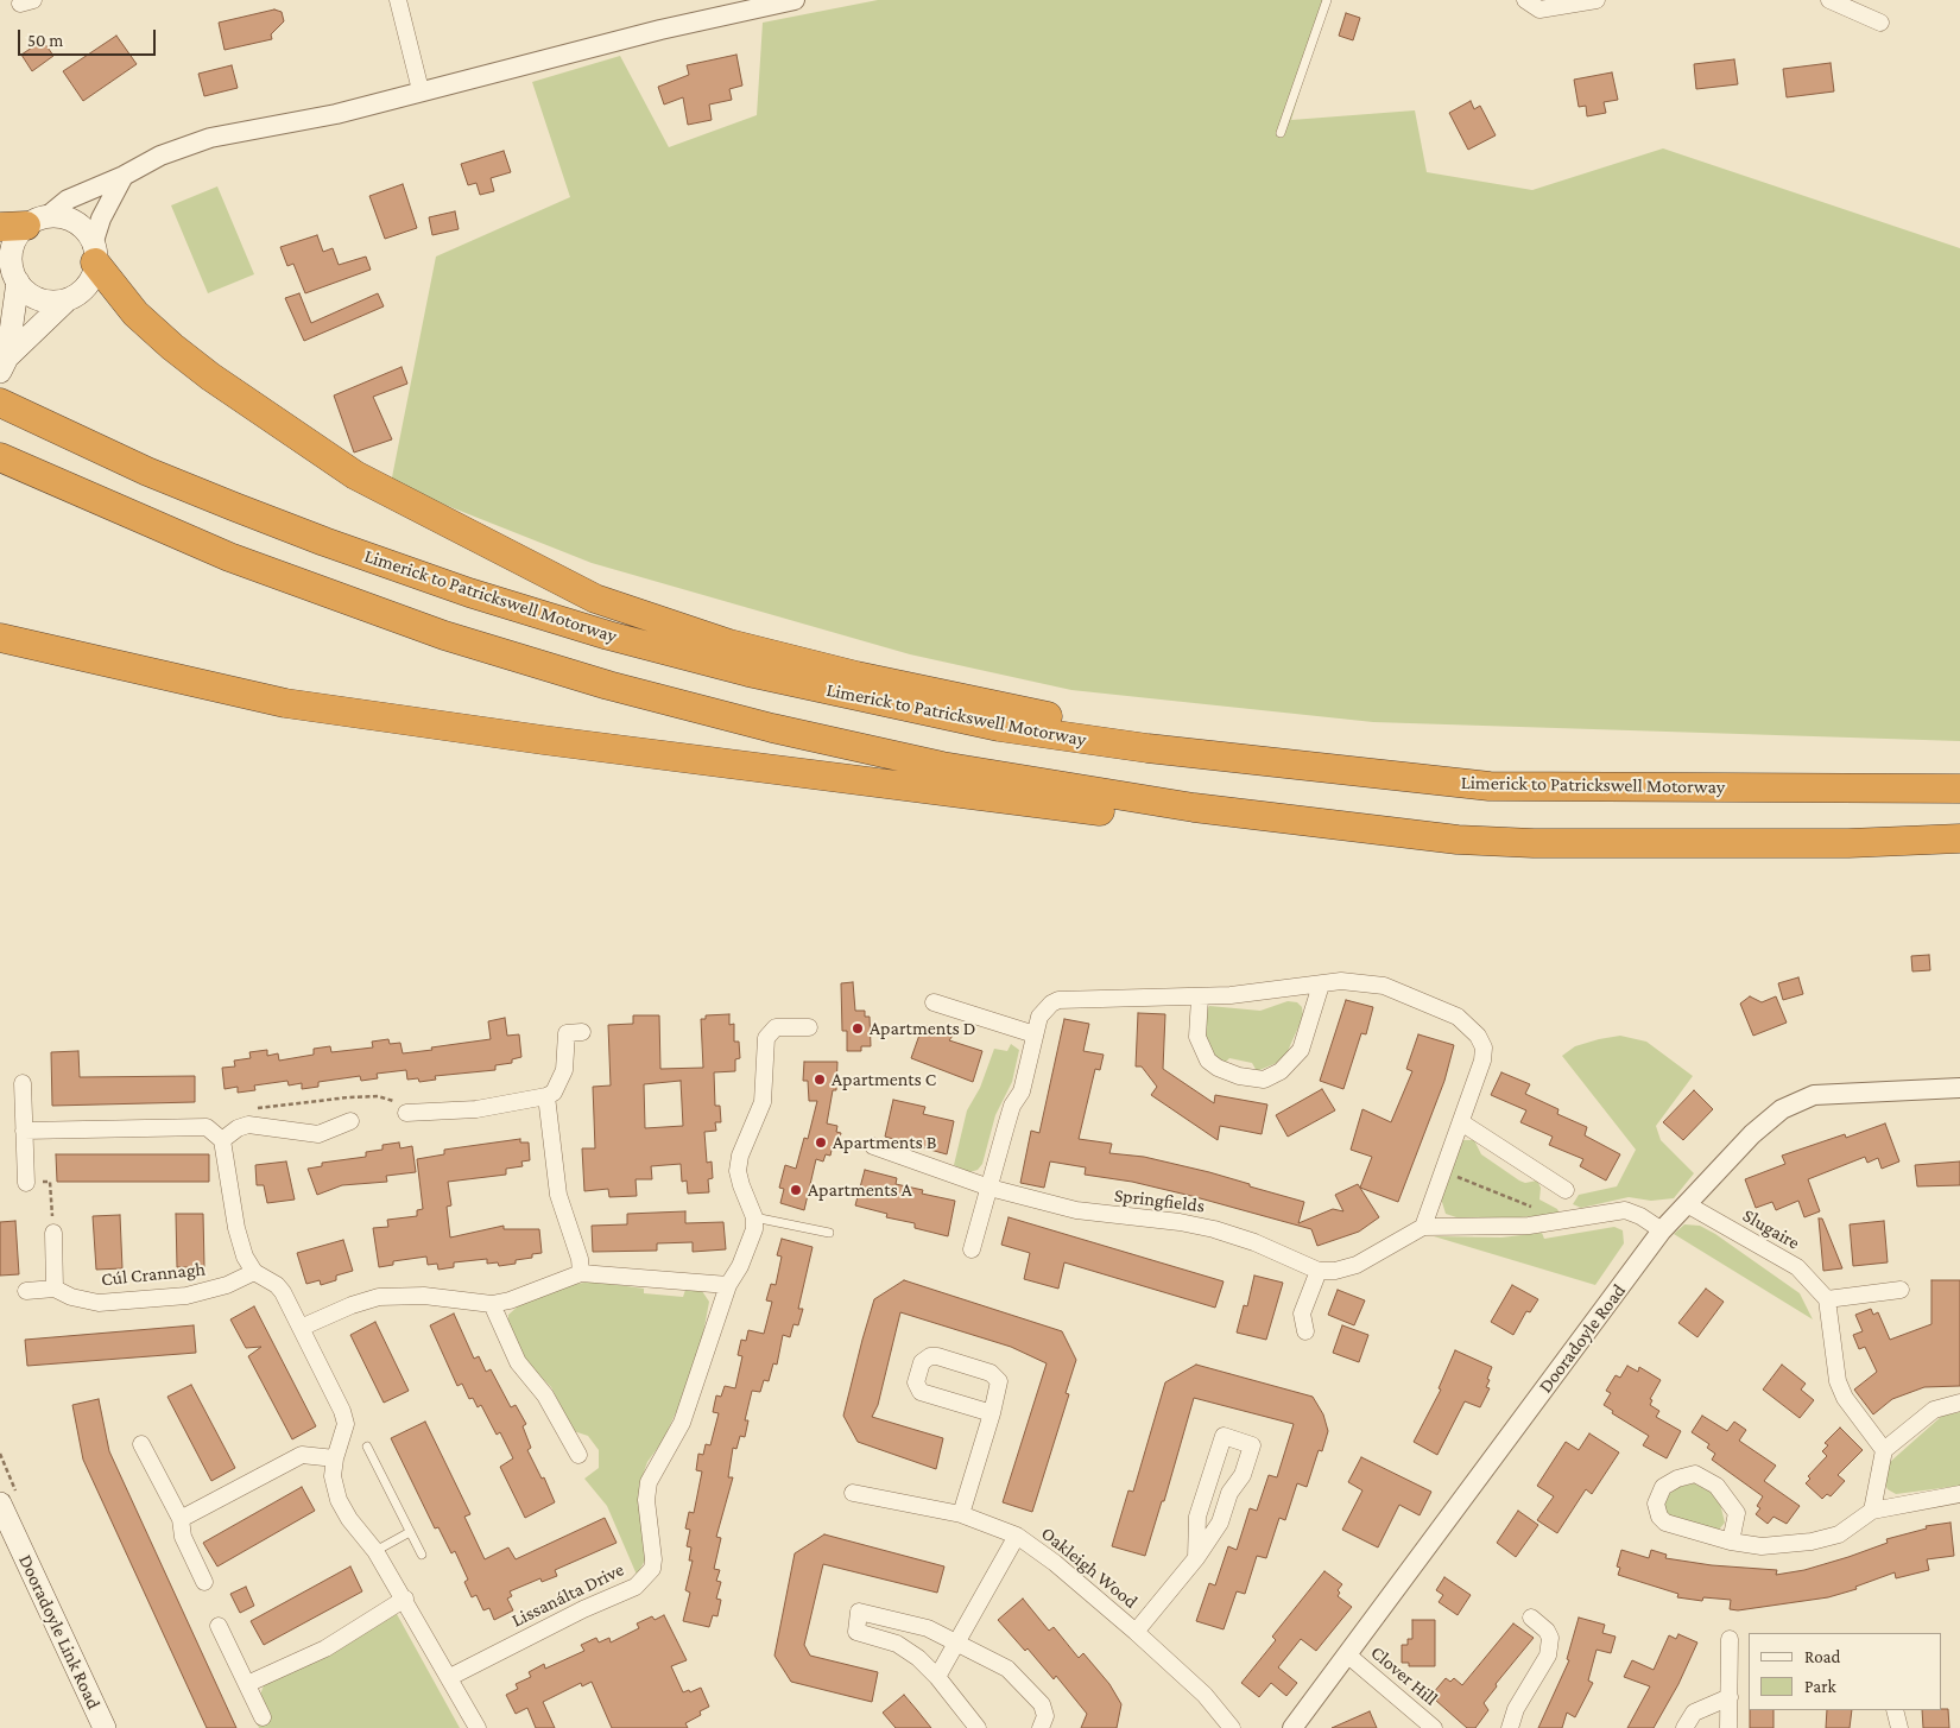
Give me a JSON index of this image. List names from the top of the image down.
{
  "streets": {
    "highway": ["Limerick to Patrickswell Motorway"],
    "main road": ["Dooradoyle Link Road"],
    "street": [
      "Springfields",
      "Slugaire",
      "Cúl Crannagh",
      "Dooradoyle Road",
      "Oakleigh Wood",
      "Lissanálta Drive",
      "Clover Hill"
    ]
  },
  "crossings": [
    ["Slugaire", "Dooradoyle Road"],
    ["Dooradoyle Road", "Clover Hill"]
  ],
  "places": [
    "Apartments D",
    "Apartments C",
    "Apartments B",
    "Apartments A"
  ],
  "legend": ["Road", "Park"],
  "scale_bar": "50 m"
}
